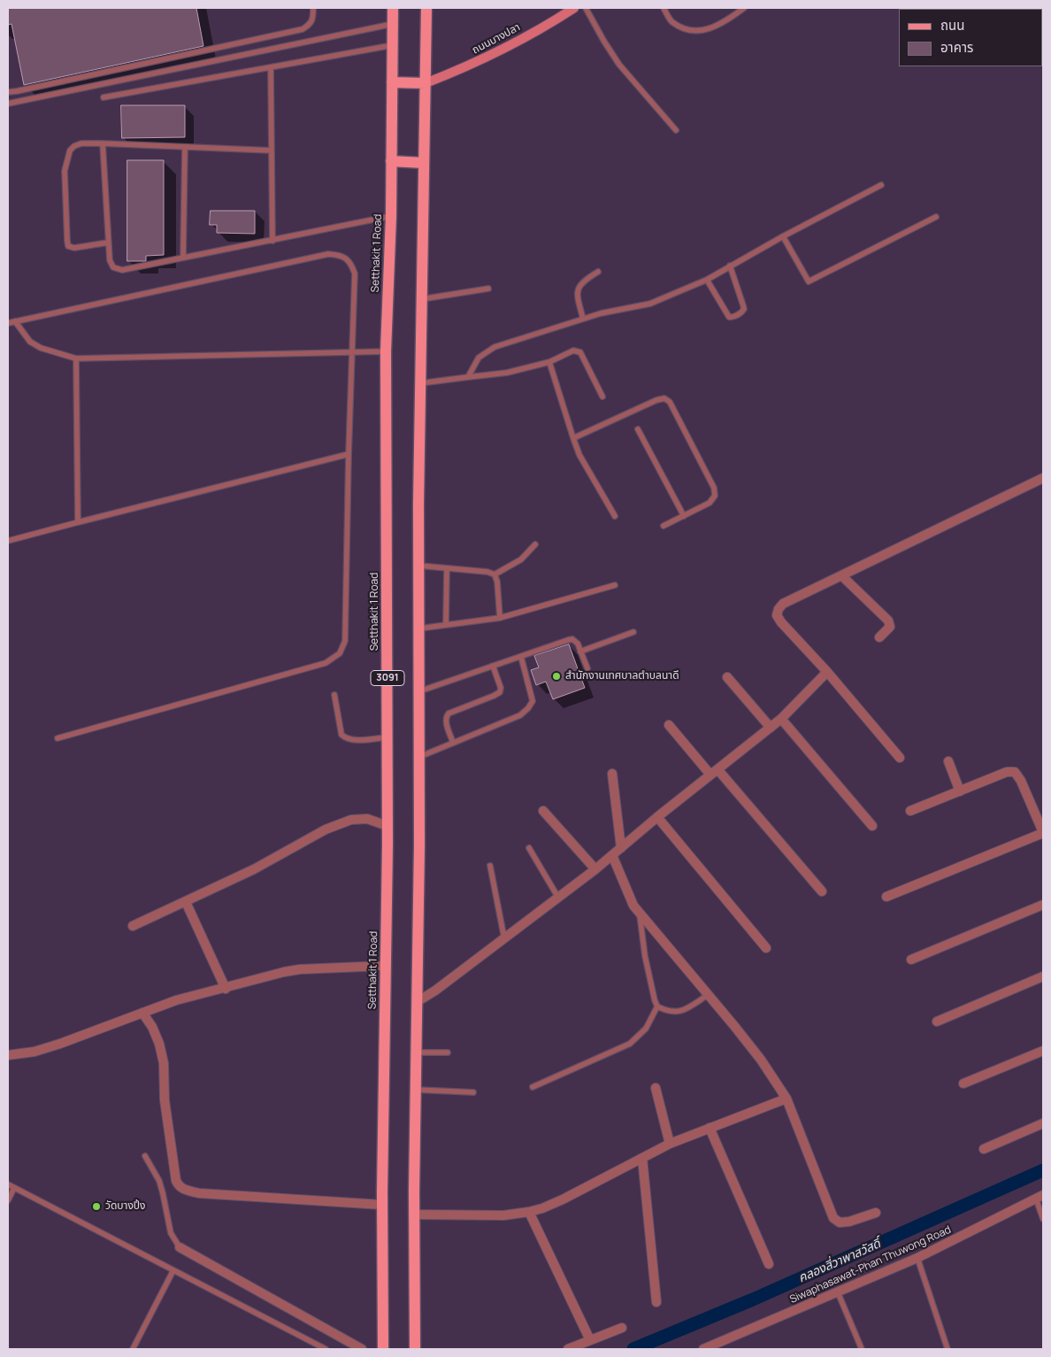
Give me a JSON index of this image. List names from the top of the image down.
{
  "streets": {
    "main road": ["Setthakit 1 Road", "3091"],
    "street": ["ถนนบางปลา", "Siwaphasawat-Phan Thuwong Road"]
  },
  "crossings": [
    ["ถนนบางปลา", "3091"]
  ],
  "water": ["คลองสี่วาพาสวัสดิ์"],
  "places": ["สำนักงานเทศบาลตำบลนาดี", "วัดบางปิ้ง"],
  "legend": ["ถนน", "อาคาร"]
}
